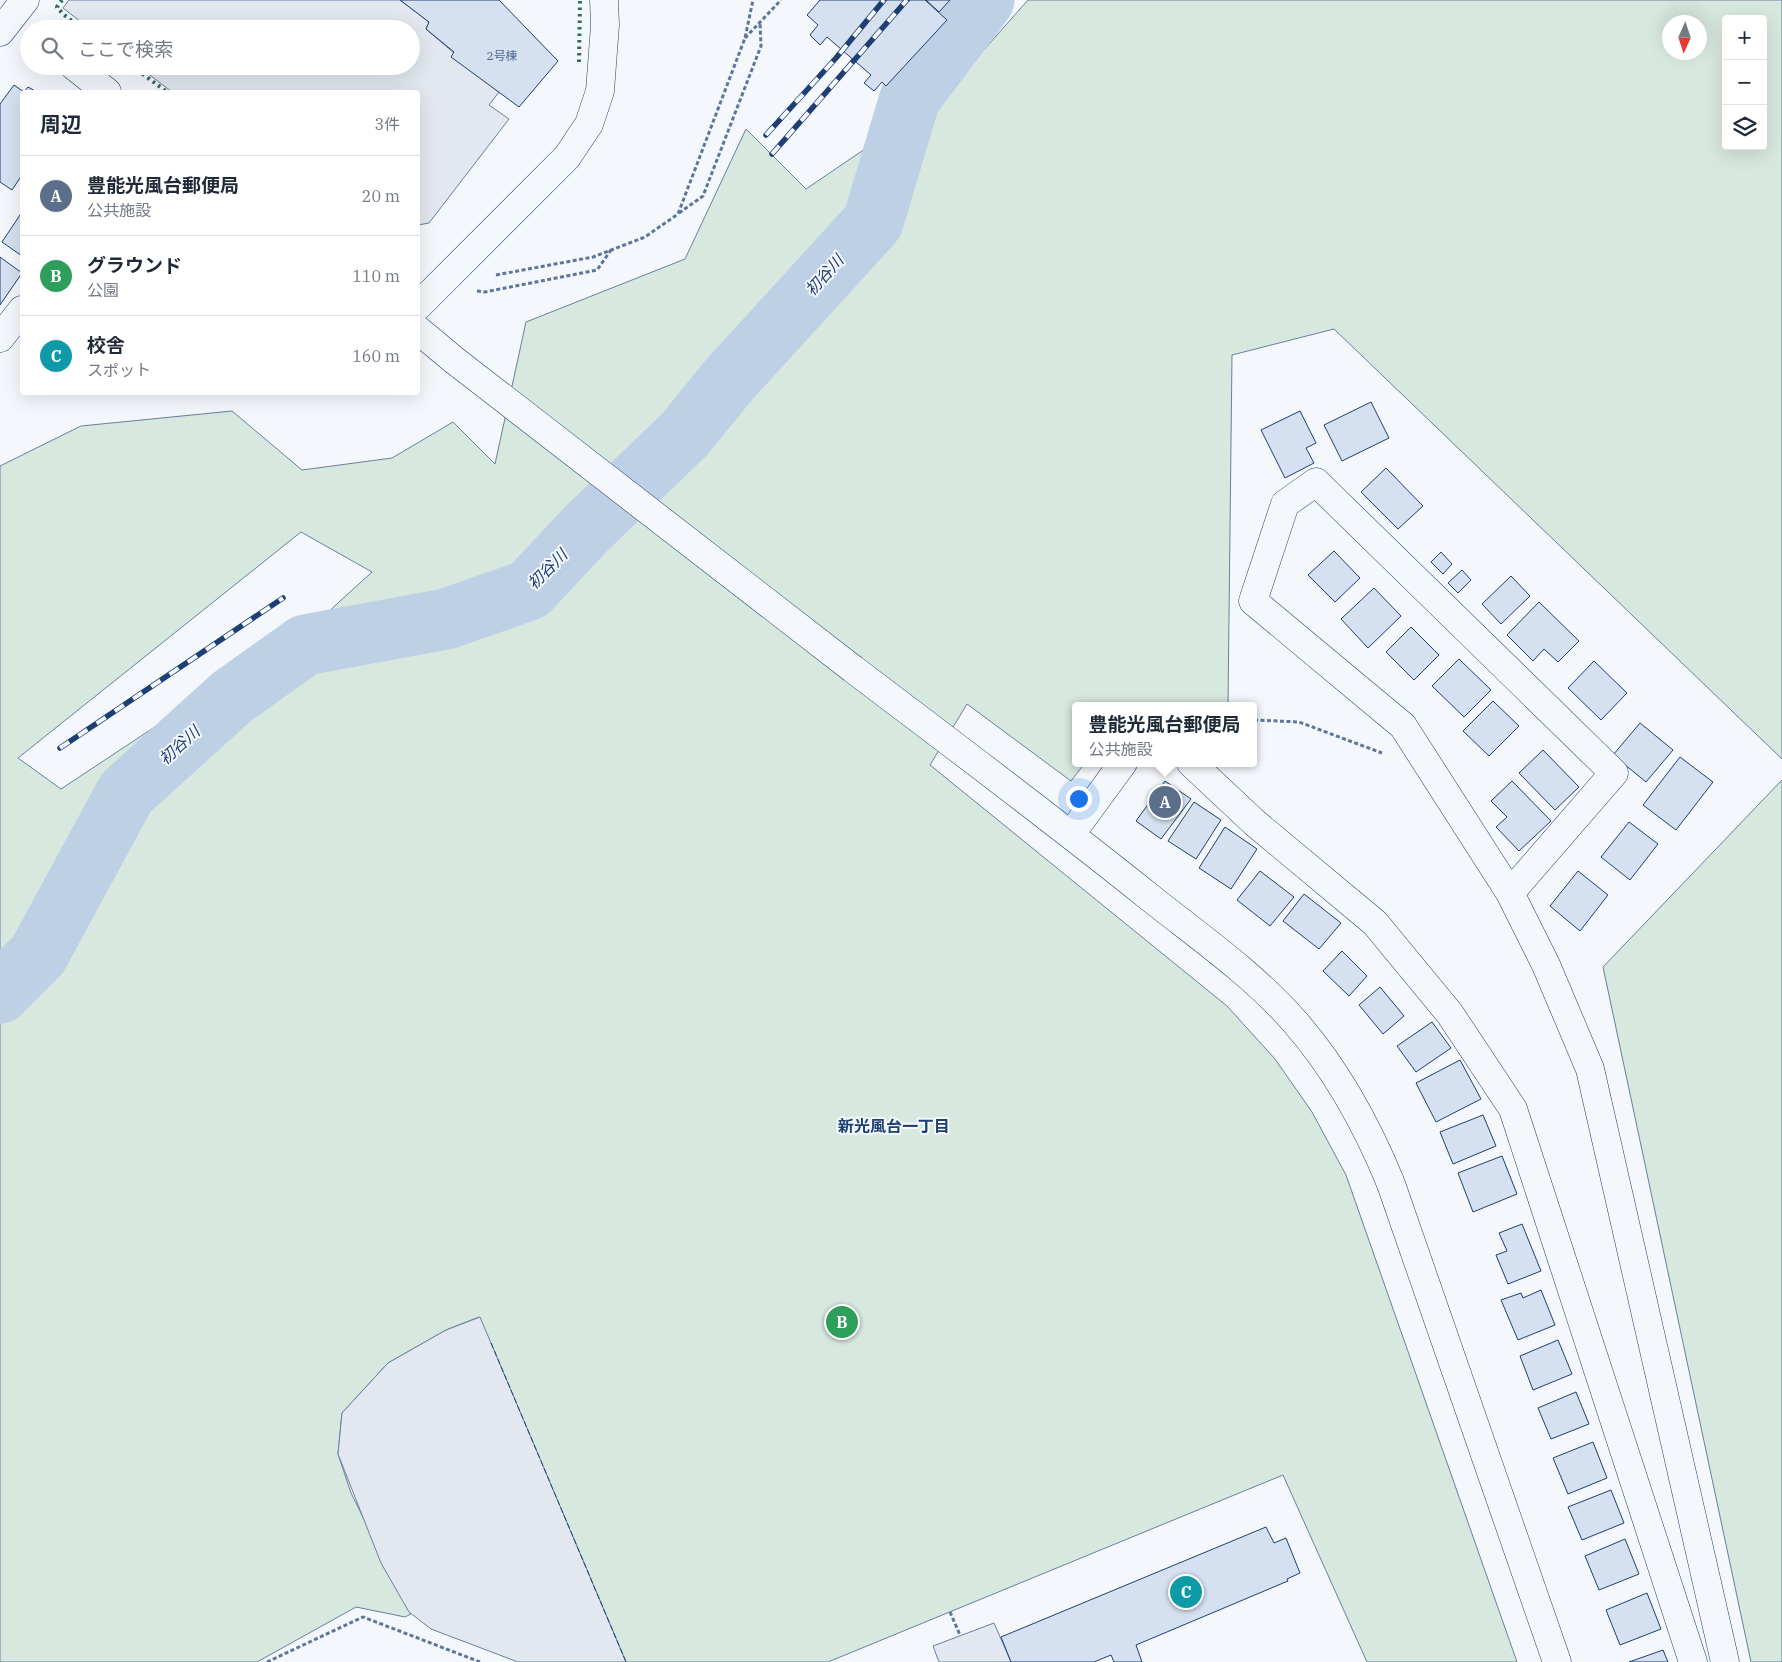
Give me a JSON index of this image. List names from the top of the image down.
{
  "districts": ["新光風台一丁目"],
  "water": ["初谷川"],
  "house_numbers": ["2号棟"],
  "north": "bottom",
  "page": {
    "map_buttons": ["+", "−"],
    "search": "ここで検索",
    "heading": ["周辺", "3件"],
    "list": [
      {
        "mark": "A",
        "name": "豊能光風台郵便局",
        "note": "公共施設",
        "value": "20 m"
      },
      {
        "mark": "B",
        "name": "グラウンド",
        "note": "公園",
        "value": "110 m"
      },
      {
        "mark": "C",
        "name": "校舎",
        "note": "スポット",
        "value": "160 m"
      }
    ],
    "popup": ["豊能光風台郵便局", "公共施設"],
    "pins": ["A", "B", "C"]
  }
}
